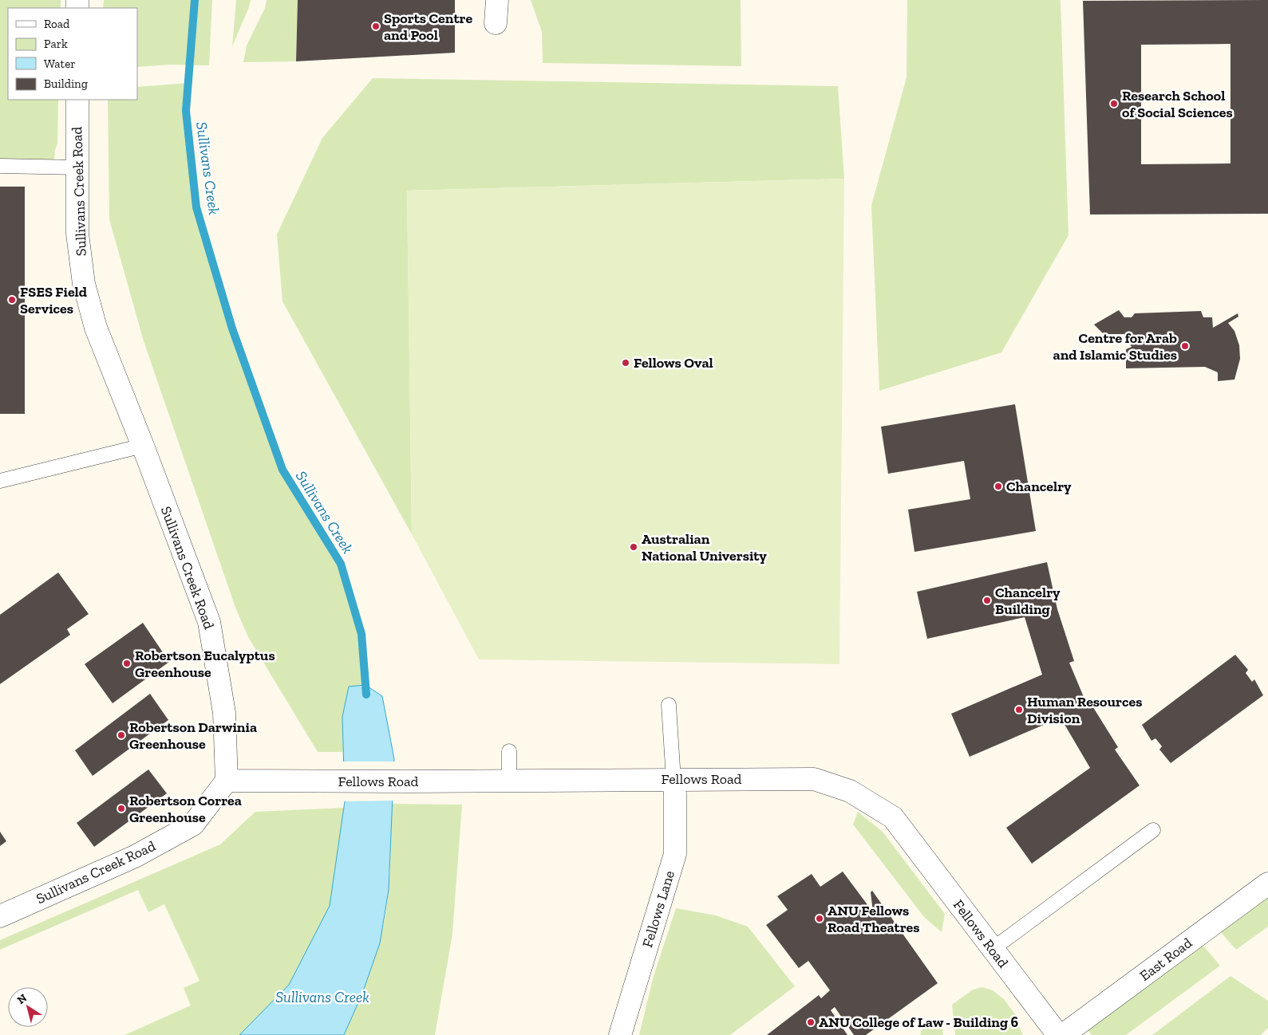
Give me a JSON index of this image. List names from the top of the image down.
{
  "streets": {
    "street": [
      "Sullivans Creek Road",
      "Fellows Road",
      "Fellows Lane",
      "East Road"
    ]
  },
  "crossings": [
    ["Sullivans Creek Road", "Fellows Road"],
    ["Fellows Road", "Fellows Lane"]
  ],
  "water": ["Sullivans Creek"],
  "places": [
    "Sports Centre and Pool",
    "Research School of Social Sciences",
    "FSES Field Services",
    "Centre for Arab and Islamic Studies",
    "Fellows Oval",
    "Chancelry",
    "Australian National University",
    "Chancelry Building",
    "Robertson Eucalyptus Greenhouse",
    "Human Resources Division",
    "Robertson Darwinia Greenhouse",
    "Robertson Correa Greenhouse",
    "ANU Fellows Road Theatres",
    "ANU College of Law - Building 6"
  ],
  "legend": [
    "Road",
    "Park",
    "Water",
    "Building"
  ],
  "north": "top left"
}
